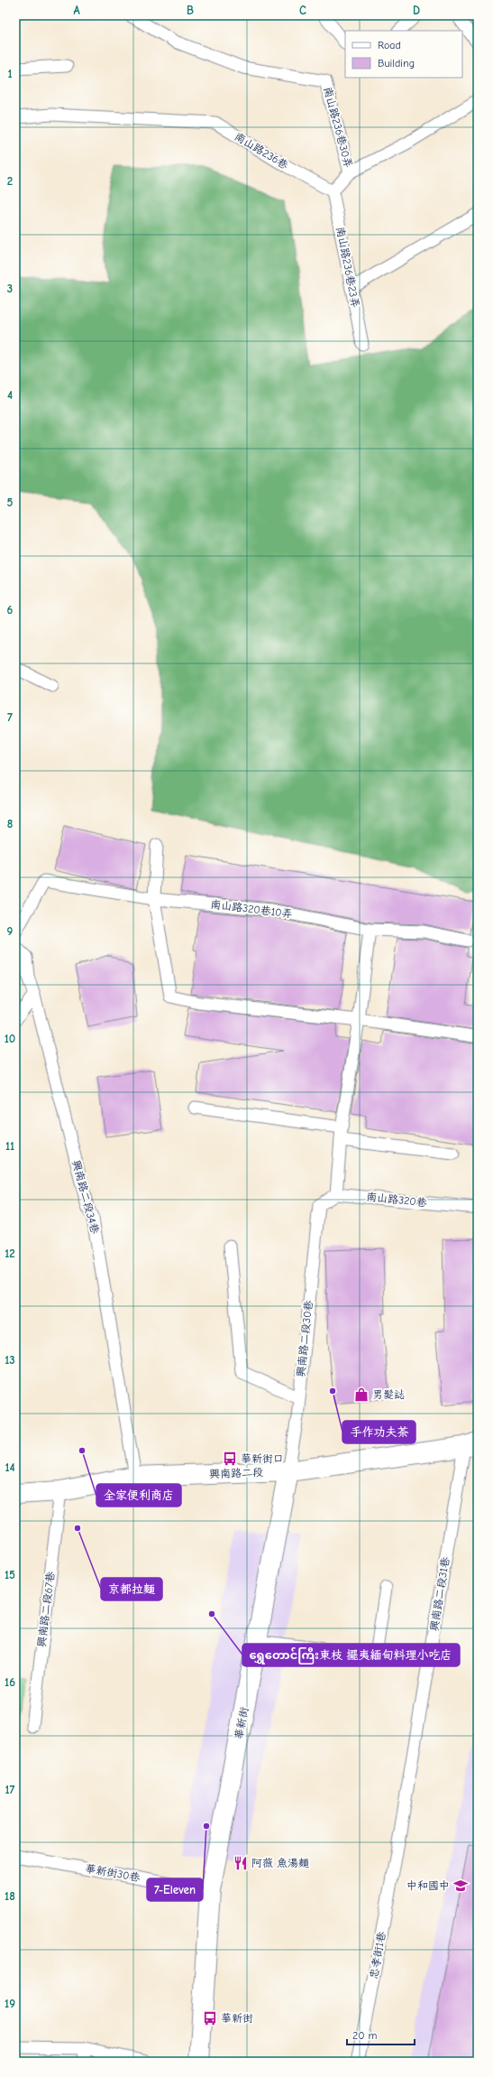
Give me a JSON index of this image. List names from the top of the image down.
{
  "streets": {
    "street": ["興南路二段", "華新街"],
    "lane": [
      "南山路236巷30弄",
      "南山路236巷",
      "南山路236巷23弄",
      "南山路320巷10弄",
      "興南路二段34巷",
      "南山路320巷",
      "興南路二段30巷",
      "興南路二段31巷",
      "興南路二段67巷",
      "華新街30巷",
      "忠孝街1巷"
    ]
  },
  "crossings": [
    ["南山路236巷", "南山路236巷23弄"],
    ["興南路二段34巷", "興南路二段"],
    ["南山路320巷", "興南路二段30巷"],
    ["興南路二段30巷", "興南路二段"],
    ["興南路二段30巷", "華新街"],
    ["興南路二段", "興南路二段31巷"],
    ["興南路二段", "興南路二段67巷"],
    ["興南路二段", "華新街"],
    ["興南路二段31巷", "忠孝街1巷"],
    ["華新街", "華新街30巷"]
  ],
  "places": {
    "other": [
      "手作功夫茶",
      "全家便利商店",
      "京都拉麵",
      "ရွှေတောင်ကြီး東枝 擺夷緬甸料理小吃店",
      "7-Eleven"
    ],
    "shop": ["男髮誌"],
    "bus stop": ["華新街口", "華新街"],
    "restaurant": ["阿薇 魚湯麵"],
    "school or university": ["中和國中"]
  },
  "legend": ["Road", "Building"],
  "scale_bar": "20 m",
  "grid": {
    "columns": [
      "A",
      "B",
      "C",
      "D"
    ],
    "rows": [
      "1",
      "2",
      "3",
      "4",
      "5",
      "6",
      "7",
      "8",
      "9",
      "10",
      "11",
      "12",
      "13",
      "14",
      "15",
      "16",
      "17",
      "18",
      "19"
    ]
  }
}
